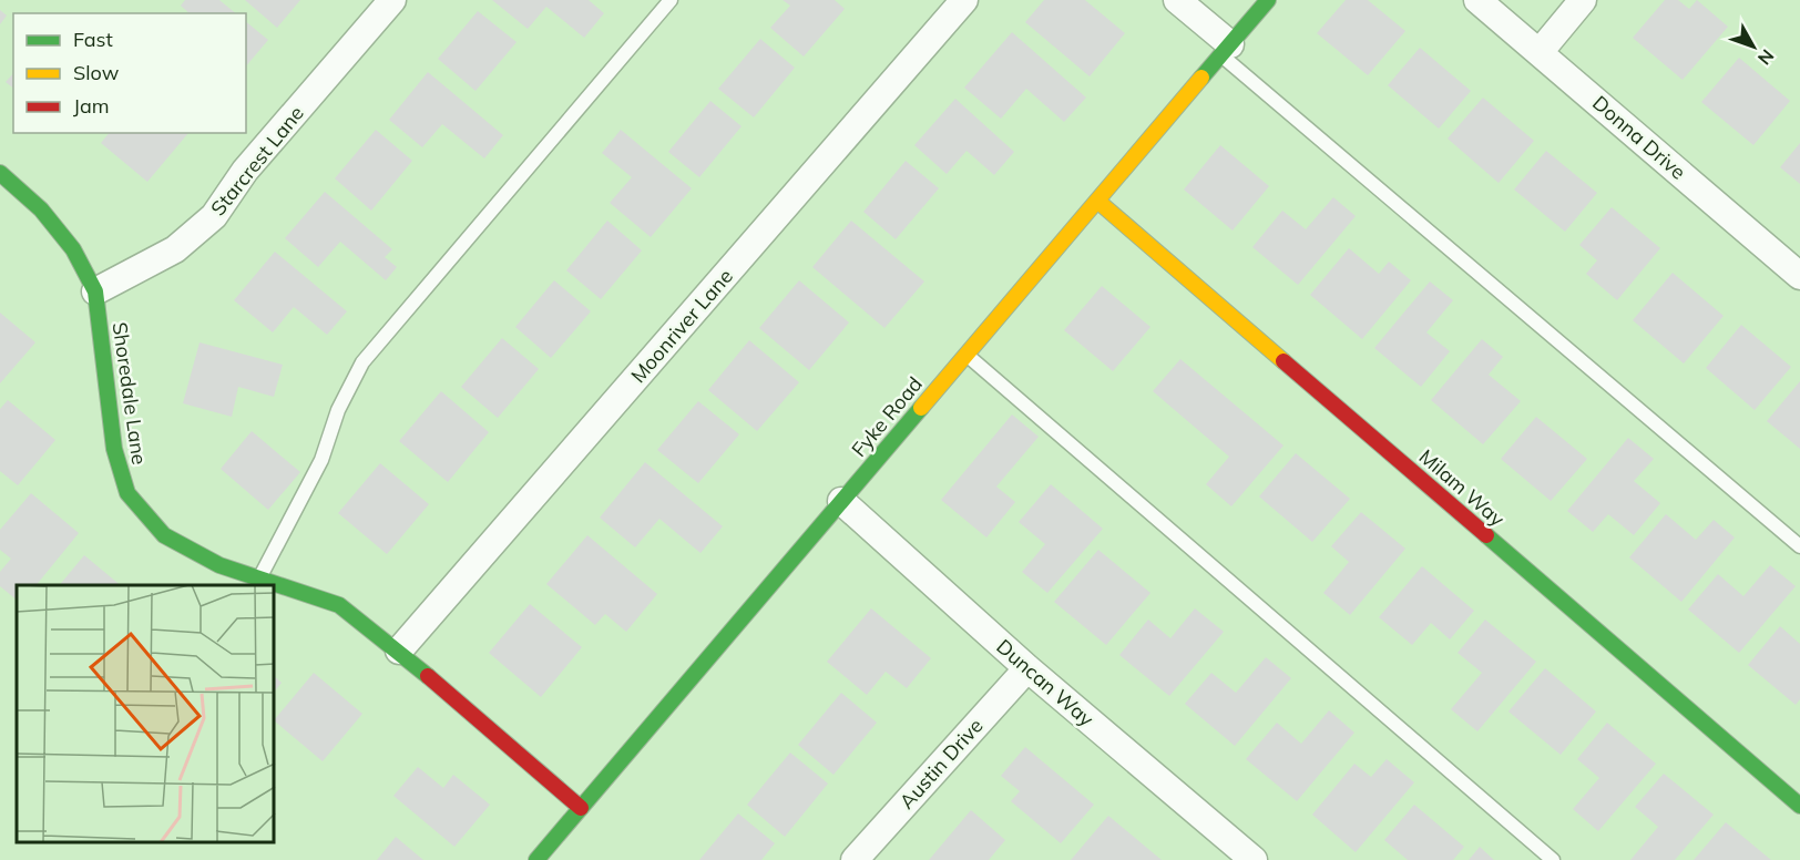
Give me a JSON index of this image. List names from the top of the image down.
{
  "streets": {
    "street": [
      "Donna Drive",
      "Starcrest Lane",
      "Moonriver Lane",
      "Shoredale Lane",
      "Fyke Road",
      "Milam Way",
      "Duncan Way",
      "Austin Drive"
    ]
  },
  "crossings": [
    ["Starcrest Lane", "Shoredale Lane"],
    ["Moonriver Lane", "Shoredale Lane"],
    ["Shoredale Lane", "Fyke Road"],
    ["Fyke Road", "Milam Way"],
    ["Fyke Road", "Duncan Way"],
    ["Duncan Way", "Austin Drive"]
  ],
  "legend": ["Fast", "Slow", "Jam"],
  "north": "bottom right"
}
